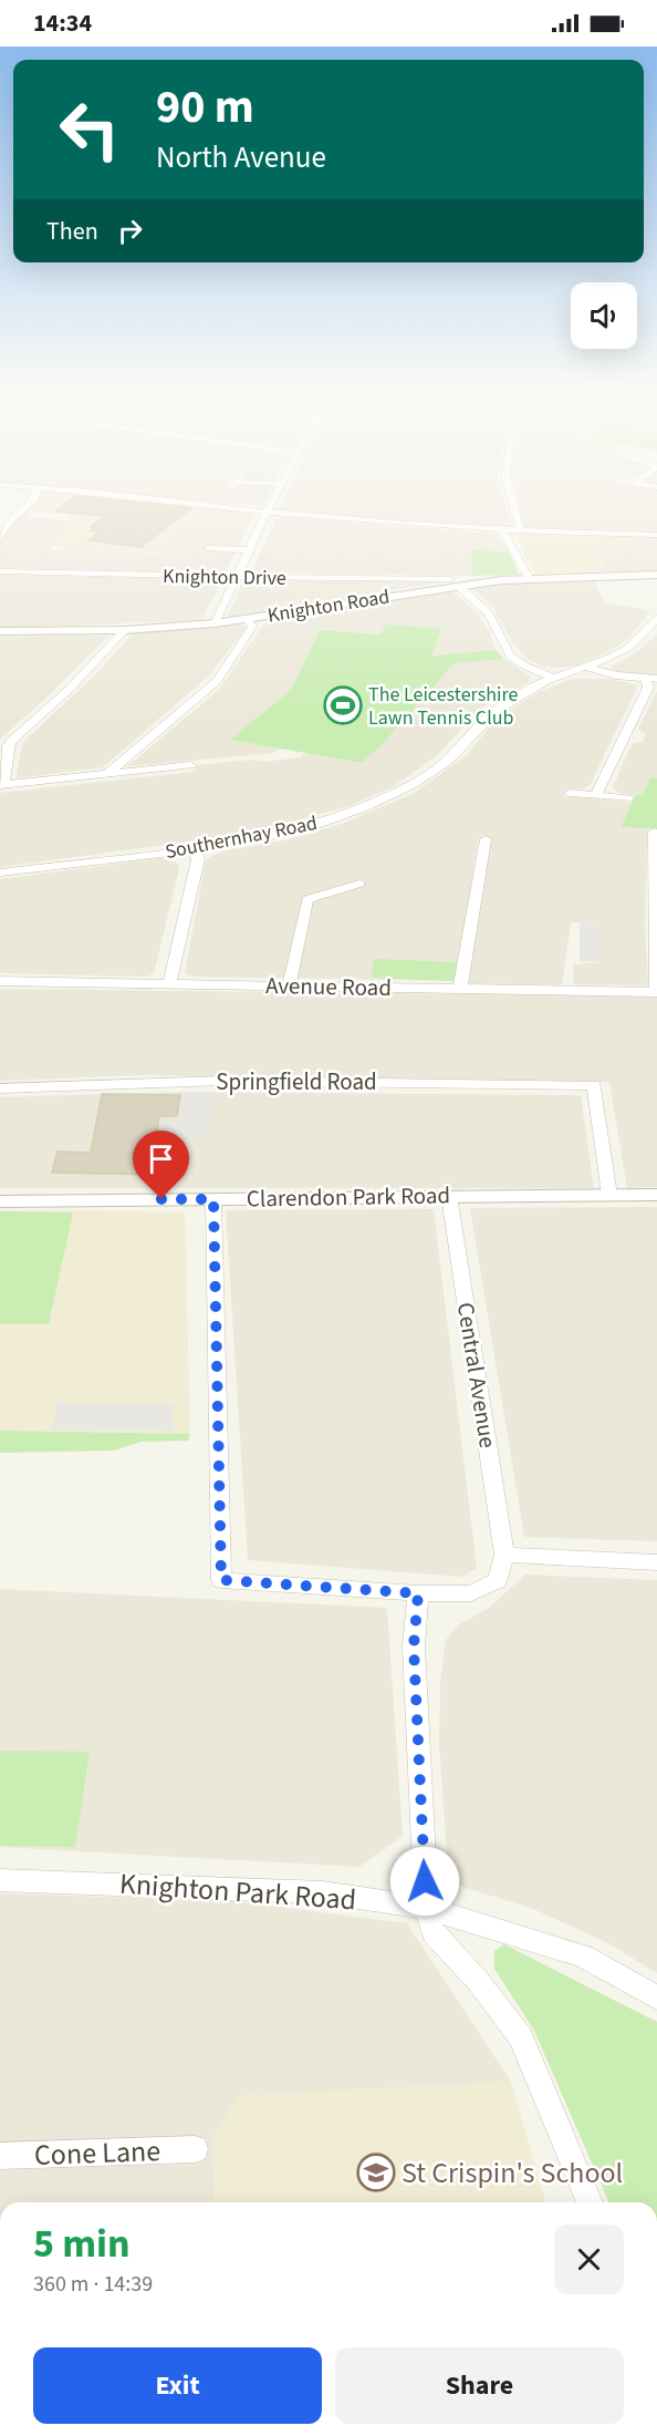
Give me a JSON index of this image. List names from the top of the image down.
{
  "streets": {
    "street": [
      "Knighton Drive",
      "Knighton Road",
      "Southernhay Road",
      "Avenue Road",
      "Springfield Road",
      "Clarendon Park Road",
      "Central Avenue",
      "Knighton Park Road",
      "Cone Lane"
    ]
  },
  "crossings": [
    ["Knighton Drive", "Knighton Road"],
    ["Springfield Road", "Clarendon Park Road"],
    ["Clarendon Park Road", "Central Avenue"]
  ],
  "places": {
    "sports": ["The Leicestershire Lawn Tennis Club"],
    "school or university": ["St Crispin's School"]
  },
  "page": {
    "status": "14:34",
    "turn": ["90 m", "North Avenue"],
    "then": "Then",
    "heading": ["5 min", "360 m · 14:39"],
    "buttons": ["Exit", "Share"]
  }
}
